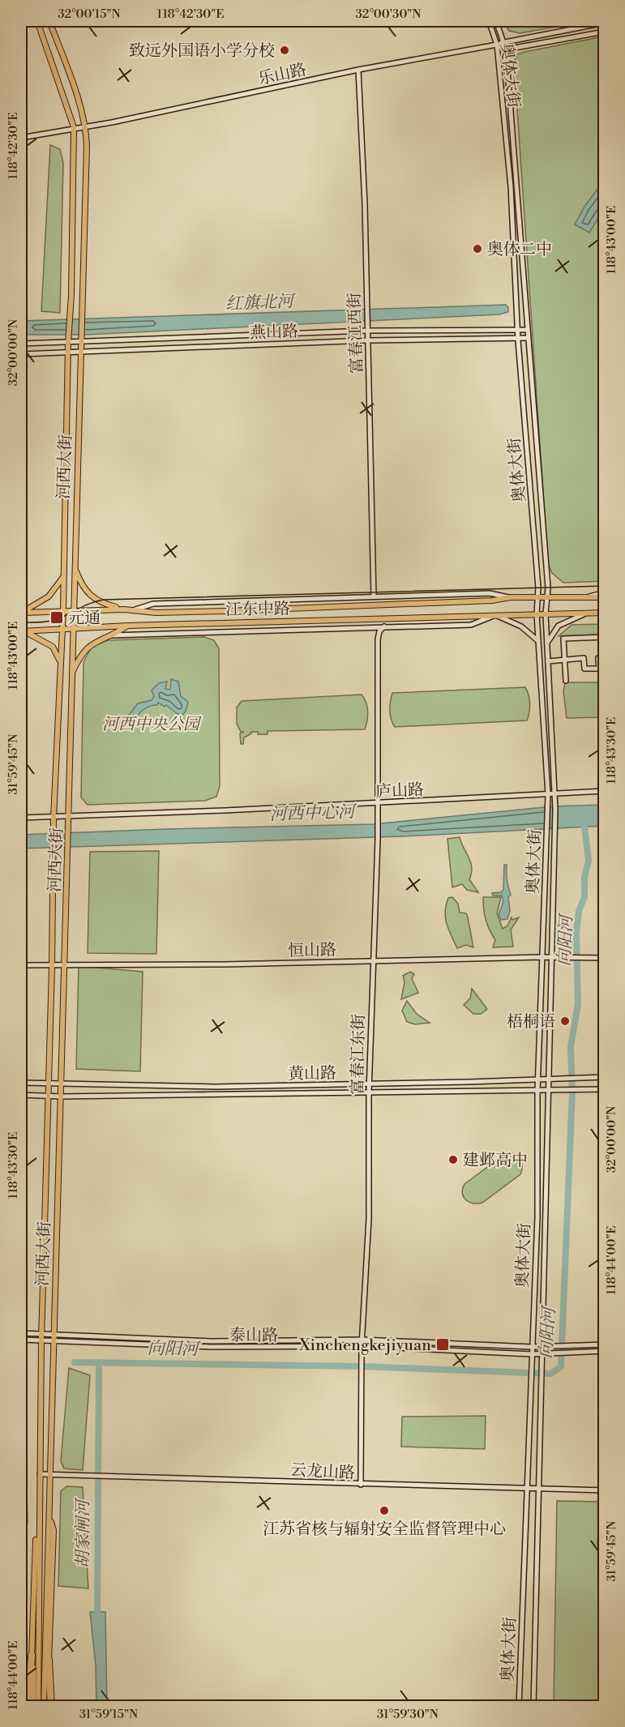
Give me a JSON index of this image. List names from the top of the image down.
{
  "streets": {
    "main road": [
      "乐山路",
      "奥体大街",
      "燕山路",
      "富春江西街",
      "河西大街",
      "江东中路",
      "庐山路",
      "恒山路",
      "富春江东街",
      "黄山路",
      "泰山路",
      "云龙山路"
    ]
  },
  "crossings": [
    ["乐山路", "奥体大街"],
    ["乐山路", "富春江西街"],
    ["乐山路", "河西大街"],
    ["奥体大街", "燕山路"],
    ["奥体大街", "江东中路"],
    ["奥体大街", "庐山路"],
    ["奥体大街", "恒山路"],
    ["奥体大街", "黄山路"],
    ["奥体大街", "泰山路"],
    ["奥体大街", "云龙山路"],
    ["燕山路", "富春江西街"],
    ["燕山路", "河西大街"],
    ["富春江西街", "江东中路"],
    ["河西大街", "江东中路"],
    ["河西大街", "庐山路"],
    ["河西大街", "恒山路"],
    ["河西大街", "黄山路"],
    ["河西大街", "泰山路"],
    ["河西大街", "云龙山路"],
    ["江东中路", "富春江东街"],
    ["庐山路", "富春江东街"],
    ["恒山路", "富春江东街"],
    ["富春江东街", "黄山路"],
    ["富春江东街", "泰山路"],
    ["富春江东街", "云龙山路"]
  ],
  "water": [
    "红旗北河",
    "河西中心河",
    "向阳河",
    "胡家闸河"
  ],
  "parks": ["河西中央公园"],
  "places": {
    "other": [
      "致远外国语小学分校",
      "奥体二中",
      "梧桐语",
      "建邺高中",
      "江苏省核与辐射安全监督管理中心"
    ],
    "transit": ["元通", "Xinchengkejiyuan"]
  },
  "coordinates": [
    "32°00'15\"N",
    "118°42'30\"E",
    "32°00'30\"N",
    "118°43'00\"E",
    "32°00'00\"N",
    "118°43'30\"E",
    "31°59'45\"N",
    "118°44'00\"E",
    "31°59'15\"N",
    "31°59'30\"N"
  ]
}
